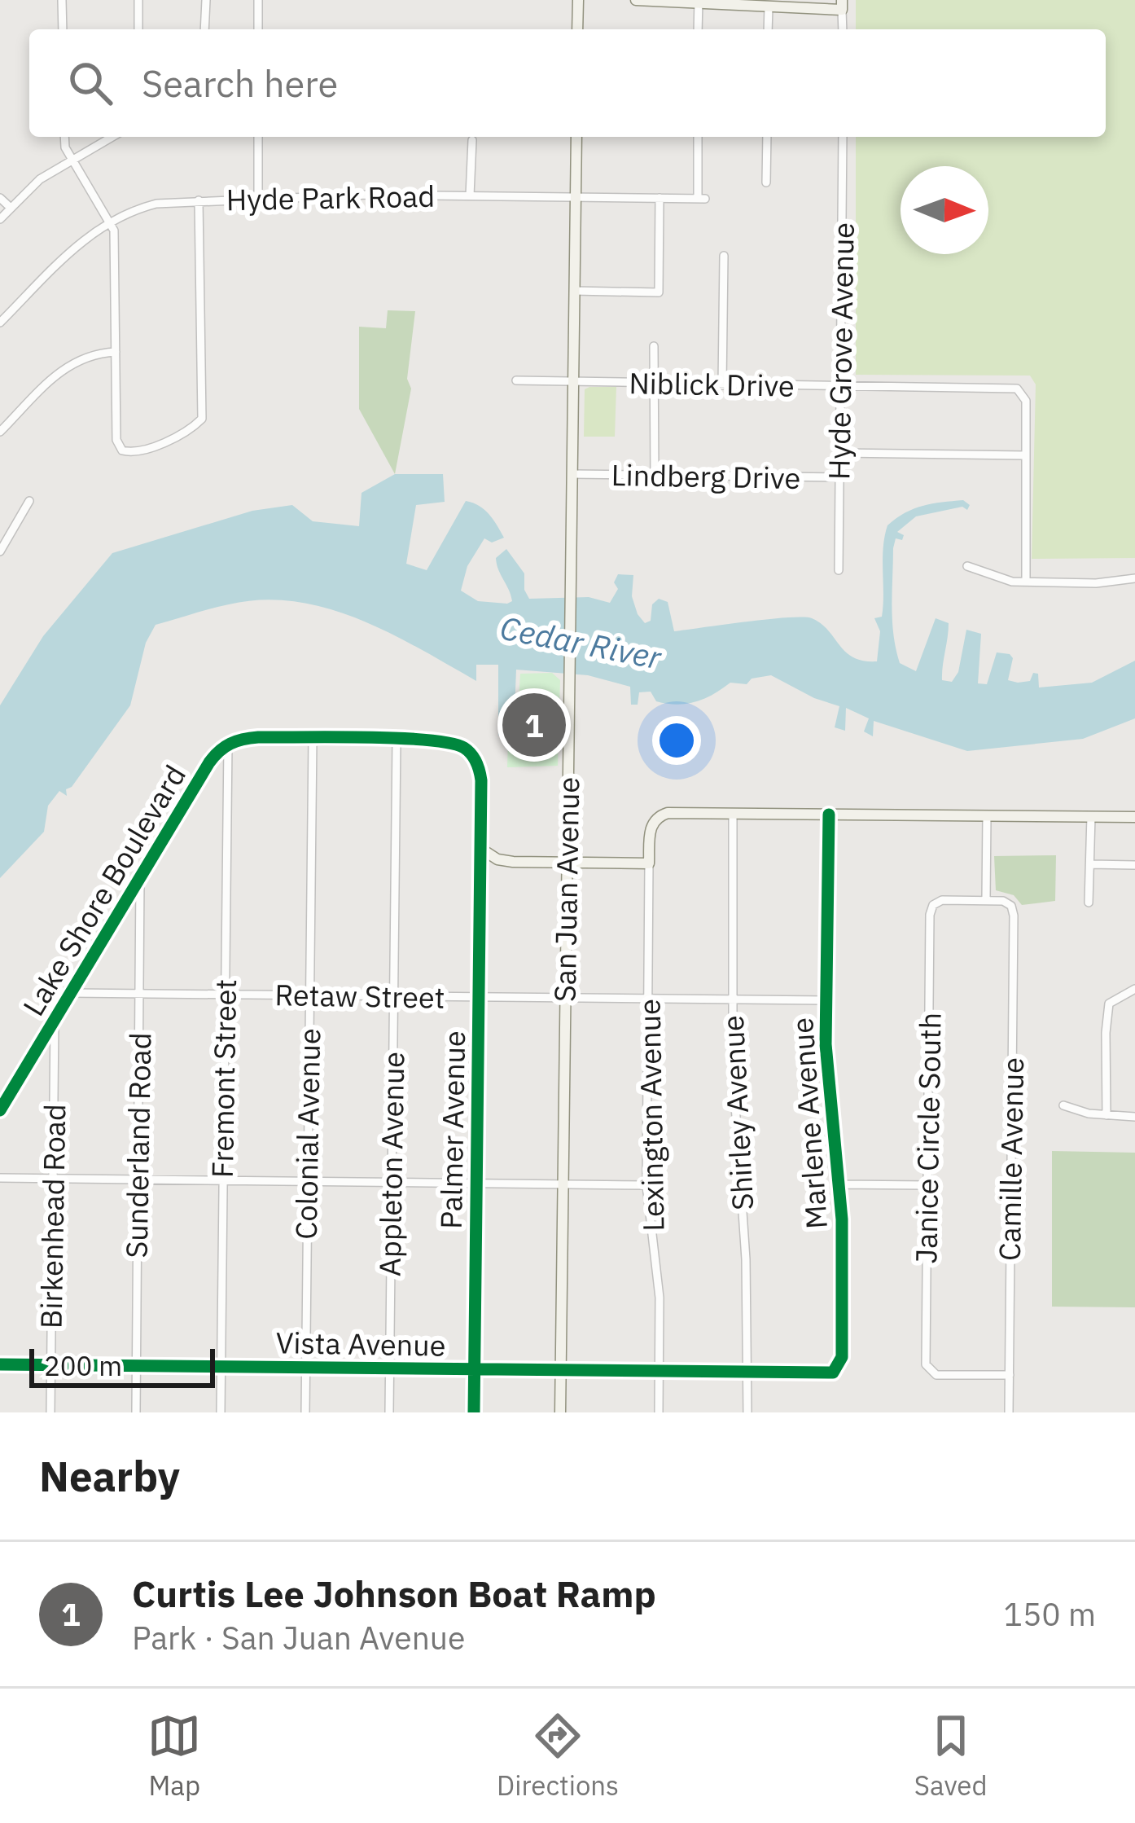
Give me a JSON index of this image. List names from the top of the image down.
{
  "streets": {
    "street": [
      "Hyde Park Road",
      "Hyde Grove Avenue",
      "Niblick Drive",
      "Lindberg Drive",
      "San Juan Avenue",
      "Lake Shore Boulevard",
      "Retaw Street",
      "Fremont Street",
      "Shirley Avenue",
      "Lexington Avenue",
      "Marlene Avenue",
      "Palmer Avenue",
      "Colonial Avenue",
      "Janice Circle South",
      "Sunderland Road",
      "Camille Avenue",
      "Appleton Avenue",
      "Birkenhead Road",
      "Vista Avenue"
    ]
  },
  "crossings": [
    ["Hyde Park Road", "San Juan Avenue"],
    ["Hyde Grove Avenue", "Niblick Drive"],
    ["Hyde Grove Avenue", "Lindberg Drive"],
    ["Niblick Drive", "San Juan Avenue"],
    ["Lindberg Drive", "San Juan Avenue"],
    ["San Juan Avenue", "Retaw Street"],
    ["San Juan Avenue", "Vista Avenue"],
    ["Lake Shore Boulevard", "Retaw Street"],
    ["Lake Shore Boulevard", "Fremont Street"],
    ["Lake Shore Boulevard", "Sunderland Road"],
    ["Lake Shore Boulevard", "Birkenhead Road"],
    ["Retaw Street", "Fremont Street"],
    ["Retaw Street", "Shirley Avenue"],
    ["Retaw Street", "Lexington Avenue"],
    ["Retaw Street", "Marlene Avenue"],
    ["Retaw Street", "Palmer Avenue"],
    ["Retaw Street", "Colonial Avenue"],
    ["Retaw Street", "Sunderland Road"],
    ["Retaw Street", "Appleton Avenue"],
    ["Fremont Street", "Vista Avenue"],
    ["Shirley Avenue", "Lexington Avenue"],
    ["Shirley Avenue", "Vista Avenue"],
    ["Lexington Avenue", "Vista Avenue"],
    ["Marlene Avenue", "Vista Avenue"],
    ["Palmer Avenue", "Vista Avenue"],
    ["Colonial Avenue", "Vista Avenue"],
    ["Janice Circle South", "Camille Avenue"],
    ["Sunderland Road", "Vista Avenue"],
    ["Appleton Avenue", "Vista Avenue"],
    ["Birkenhead Road", "Vista Avenue"]
  ],
  "water": ["Cedar River"],
  "scale_bar": "200 m",
  "north": "right",
  "page": {
    "search": "Search here",
    "pins": "1",
    "scale": "200 m",
    "heading": "Nearby",
    "list": [
      {
        "mark": "1",
        "name": "Curtis Lee Johnson Boat Ramp",
        "note": "Park · San Juan Avenue",
        "value": "150 m"
      }
    ],
    "nav": ["Map", "Directions", "Saved"]
  }
}
